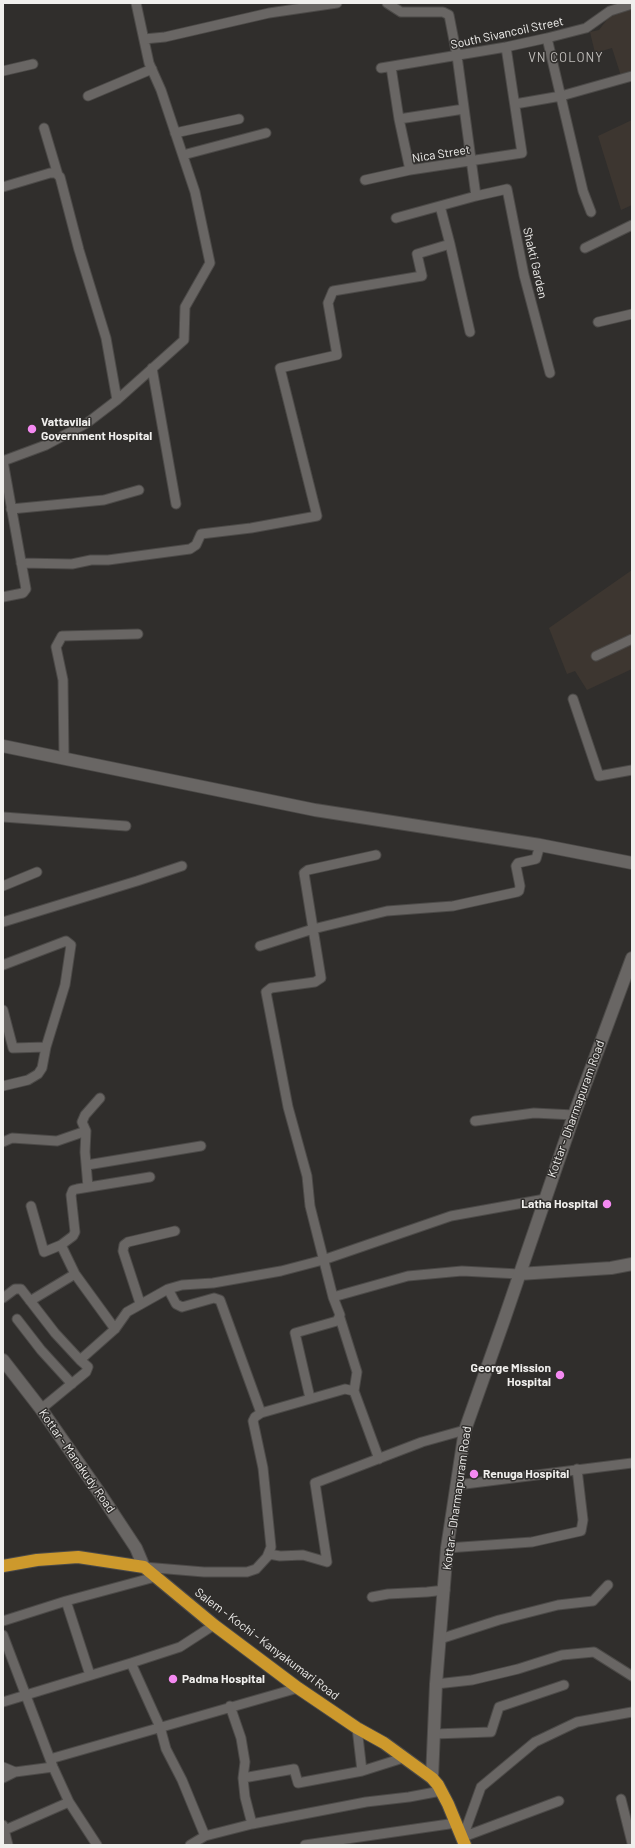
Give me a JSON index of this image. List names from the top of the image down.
{
  "streets": {
    "highway": ["Salem - Kochi - Kanyakumari Road"],
    "main road": ["Kottar - Dharmapuram Road", "Kottar - Manakudy Road"],
    "street": ["South Sivancoil Street", "Nica Street", "Shakti Garden"]
  },
  "crossings": [
    ["Kottar - Dharmapuram Road", "Salem - Kochi - Kanyakumari Road"],
    ["Kottar - Manakudy Road", "Salem - Kochi - Kanyakumari Road"]
  ],
  "districts": ["VN COLONY"],
  "places": [
    "Vattavilai Government Hospital",
    "Latha Hospital",
    "George Mission Hospital",
    "Renuga Hospital",
    "Padma Hospital"
  ]
}
